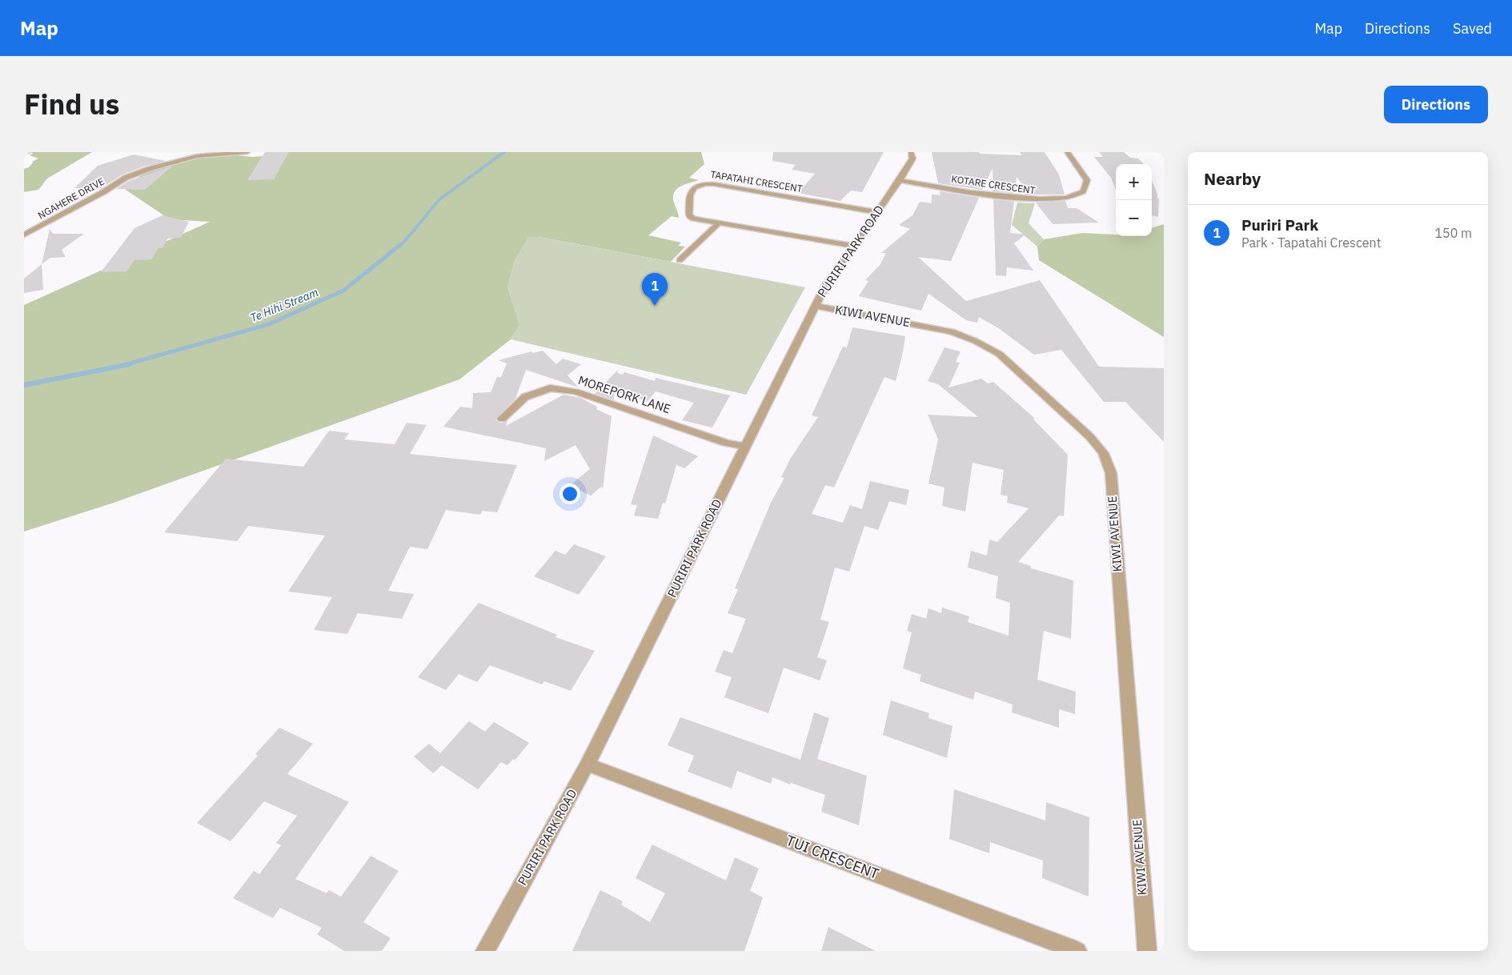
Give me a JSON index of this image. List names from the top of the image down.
{
  "streets": {
    "street": [
      "TAPATAHI CRESCENT",
      "KOTARE CRESCENT",
      "NGAHERE DRIVE",
      "PURIRI PARK ROAD",
      "KIWI AVENUE",
      "MOREPORK LANE",
      "TUI CRESCENT"
    ]
  },
  "crossings": [
    ["TAPATAHI CRESCENT", "PURIRI PARK ROAD"],
    ["KOTARE CRESCENT", "PURIRI PARK ROAD"],
    ["PURIRI PARK ROAD", "KIWI AVENUE"],
    ["PURIRI PARK ROAD", "MOREPORK LANE"],
    ["PURIRI PARK ROAD", "TUI CRESCENT"]
  ],
  "water": ["Te Hihi Stream"],
  "page": {
    "header": "Map",
    "nav": ["Map", "Directions", "Saved"],
    "title": "Find us",
    "buttons": "Directions",
    "heading": "Nearby",
    "map_buttons": ["+", "−"],
    "list": [
      {
        "mark": "1",
        "name": "Puriri Park",
        "note": "Park · Tapatahi Crescent",
        "value": "150 m"
      }
    ],
    "pins": "1"
  }
}
